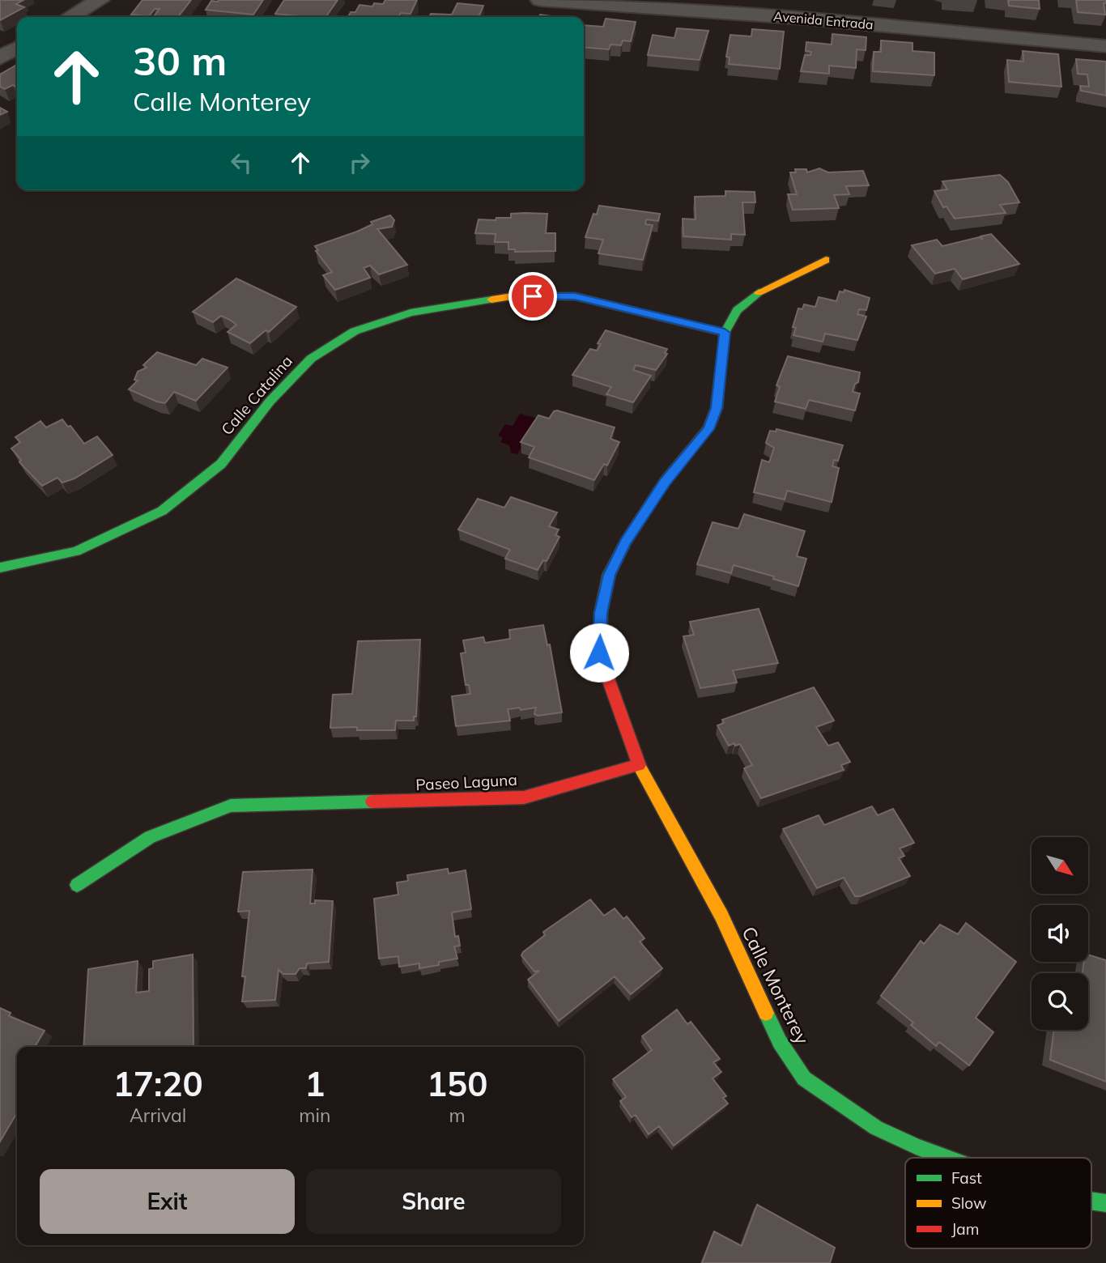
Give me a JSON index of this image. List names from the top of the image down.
{
  "streets": {
    "street": [
      "Avenida Entrada",
      "Calle Catalina",
      "Paseo Laguna",
      "Calle Monterey"
    ]
  },
  "crossings": [
    ["Paseo Laguna", "Calle Monterey"]
  ],
  "legend": ["Fast", "Slow", "Jam"],
  "north": "bottom right",
  "page": {
    "turn": ["30 m", "Calle Monterey"],
    "eta": [
      "17:20",
      "Arrival",
      "1",
      "min",
      "150",
      "m"
    ],
    "buttons": ["Exit", "Share"]
  }
}
